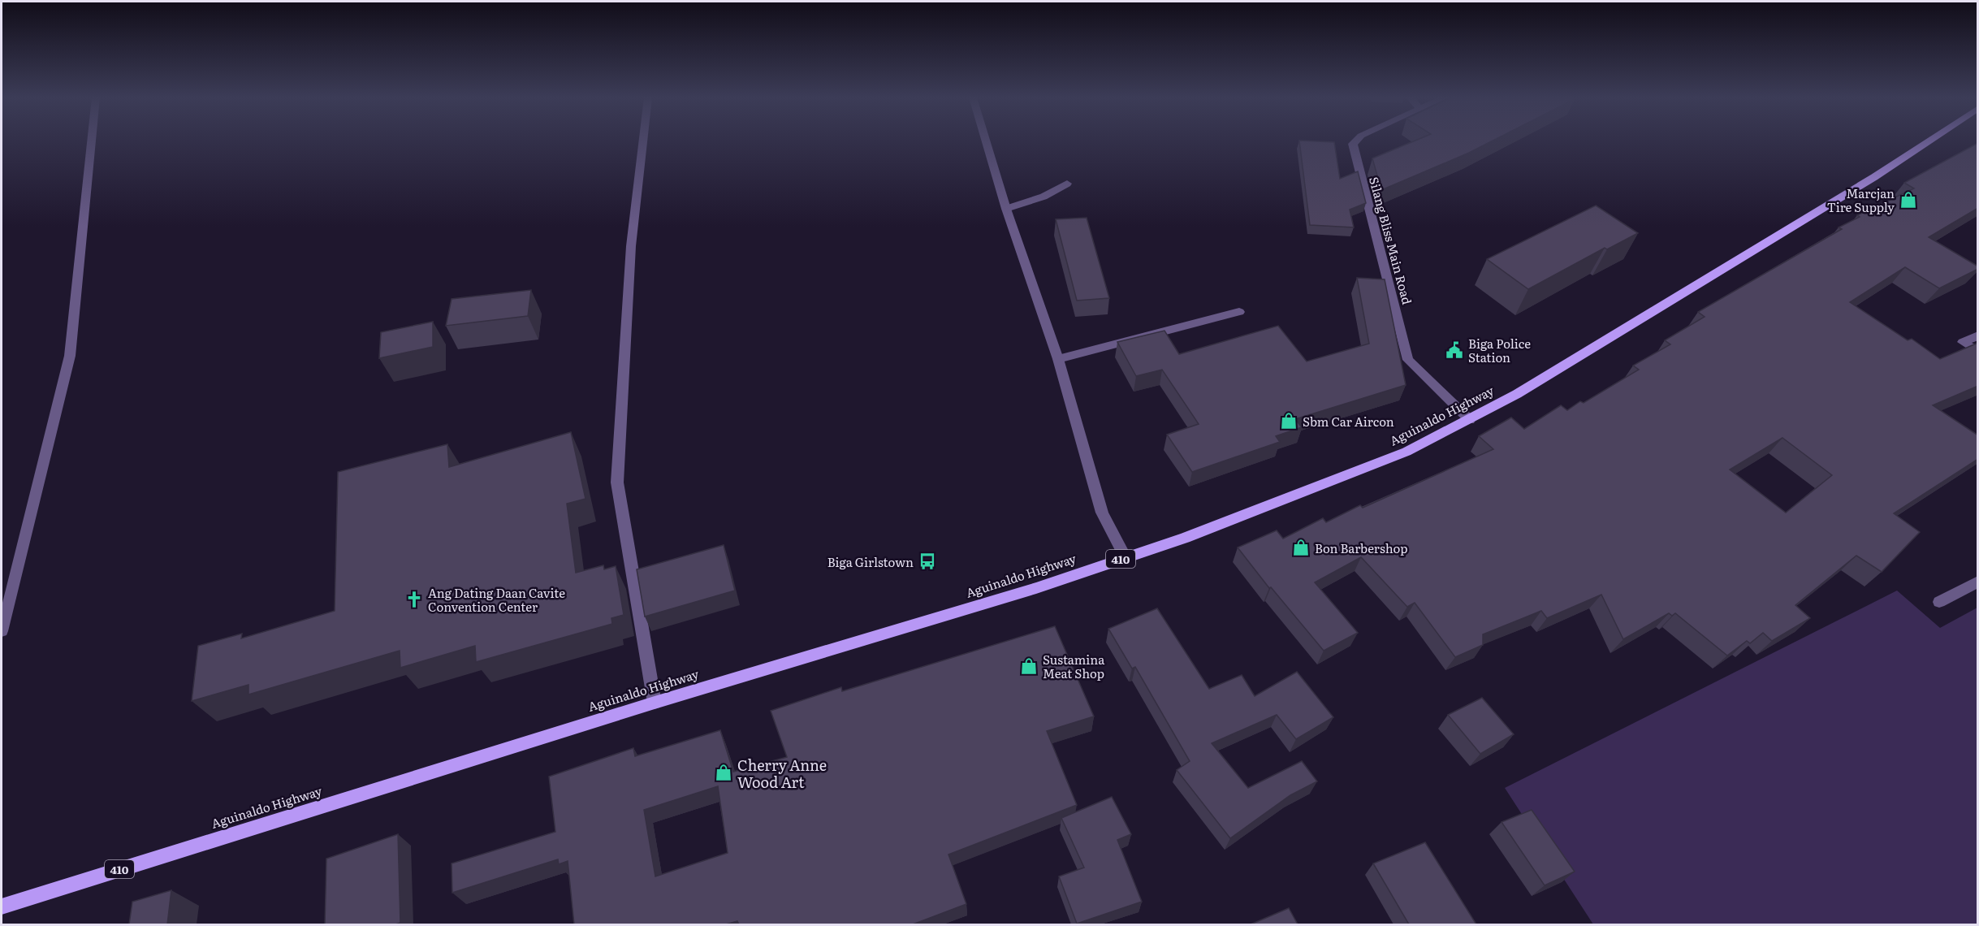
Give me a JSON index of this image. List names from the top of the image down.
{
  "streets": {
    "main road": ["Aguinaldo Highway", "410"],
    "street": ["Silang Bliss Main Road"]
  },
  "crossings": [
    ["Silang Bliss Main Road", "Aguinaldo Highway"]
  ],
  "places": {
    "shop": [
      "Marcjan Tire Supply",
      "Sbm Car Aircon",
      "Bon Barbershop",
      "Sustamina Meat Shop",
      "Cherry Anne Wood Art"
    ],
    "public building": ["Biga Police Station"],
    "bus stop": ["Biga Girlstown"],
    "church": ["Ang Dating Daan Cavite Convention Center"]
  }
}
